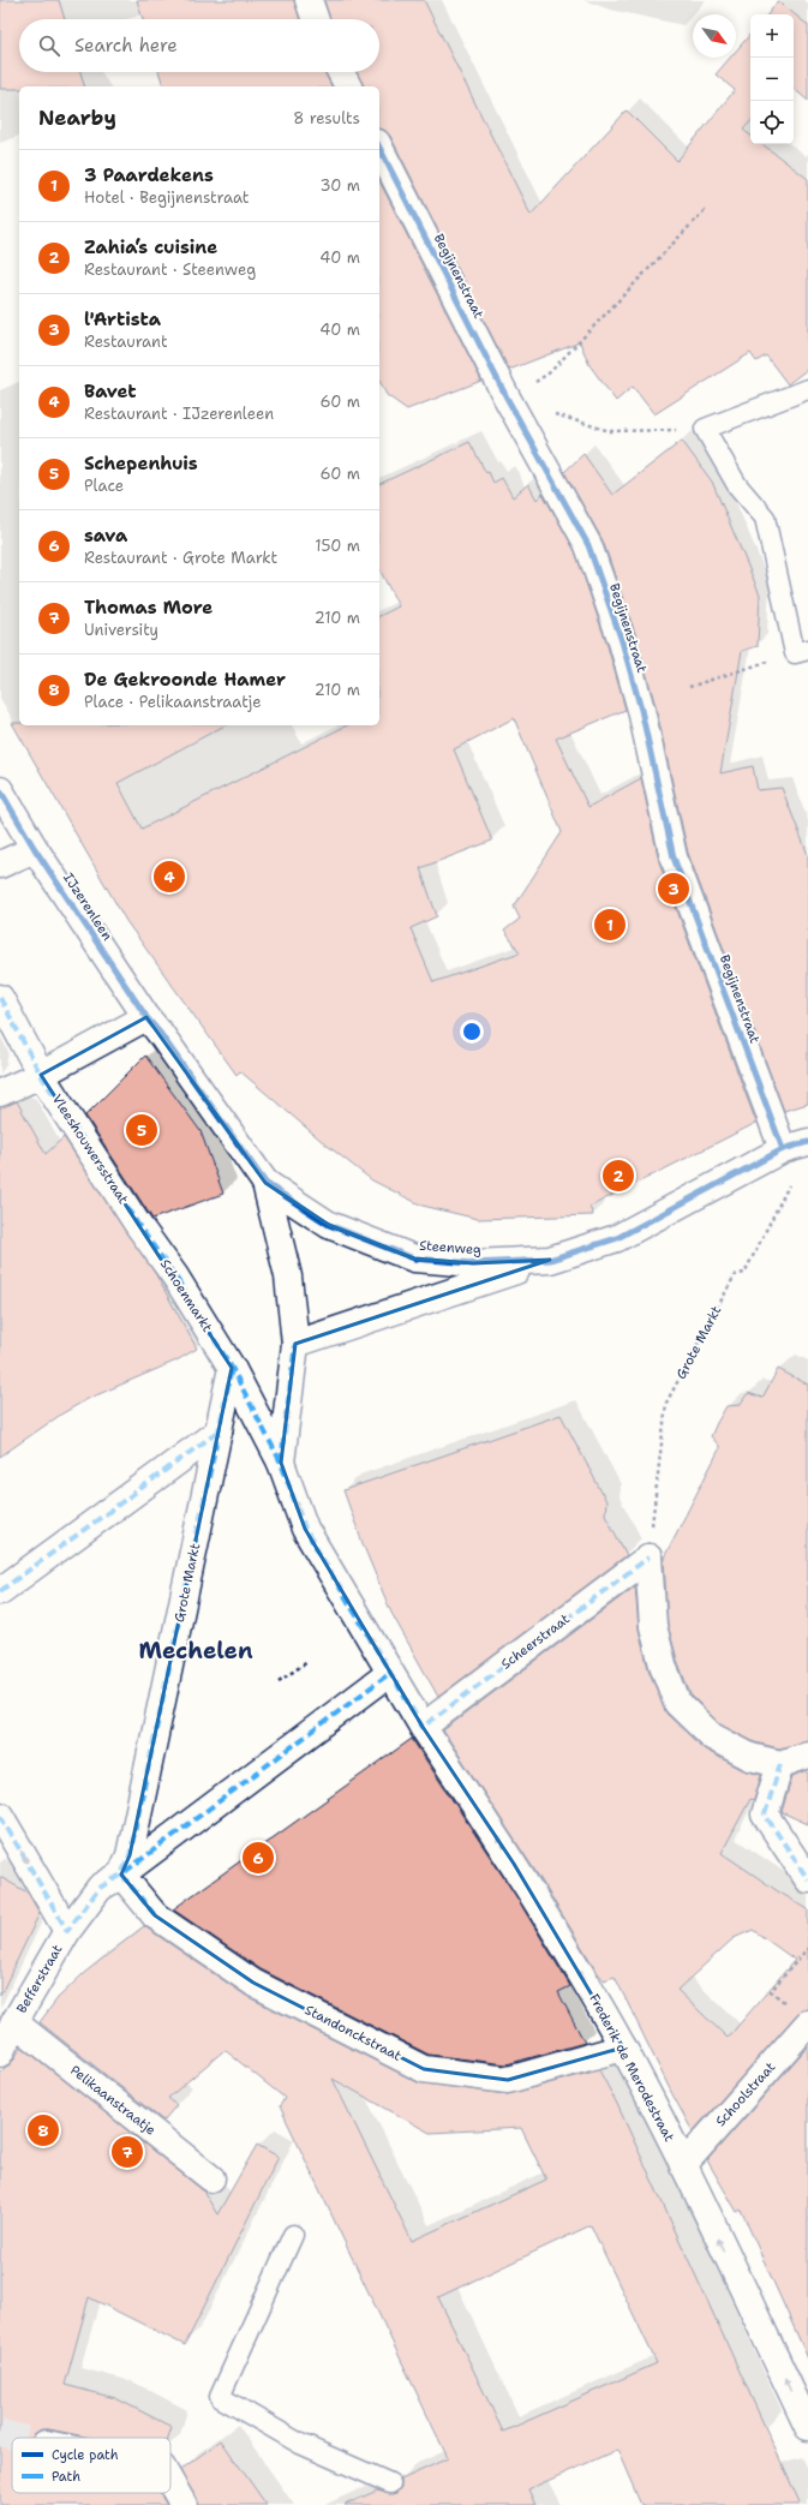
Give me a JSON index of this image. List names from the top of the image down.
{
  "streets": {
    "street": [
      "Begijnenstraat",
      "IJzerenleen",
      "Vleeshouwersstraat",
      "Steenweg",
      "Schoenmarkt",
      "Grote Markt",
      "Scheerstraat",
      "Befferstraat",
      "Standonckstraat",
      "Frederik de Merodestraat",
      "Schoolstraat",
      "Pelikaanstraatje"
    ]
  },
  "crossings": [
    ["Begijnenstraat", "Steenweg"],
    ["Begijnenstraat", "Grote Markt"],
    ["IJzerenleen", "Steenweg"],
    ["Vleeshouwersstraat", "Schoenmarkt"],
    ["Steenweg", "Grote Markt"],
    ["Schoenmarkt", "Grote Markt"],
    ["Grote Markt", "Scheerstraat"],
    ["Grote Markt", "Standonckstraat"],
    ["Scheerstraat", "Frederik de Merodestraat"],
    ["Befferstraat", "Pelikaanstraatje"],
    ["Standonckstraat", "Frederik de Merodestraat"],
    ["Frederik de Merodestraat", "Schoolstraat"]
  ],
  "one_way": ["Frederik de Merodestraat"],
  "districts": ["Mechelen"],
  "legend": ["Cycle path", "Path"],
  "north": "bottom right",
  "page": {
    "map_buttons": ["+", "−"],
    "search": "Search here",
    "heading": ["Nearby", "8 results"],
    "list": [
      {
        "mark": "1",
        "name": "3 Paardekens",
        "note": "Hotel · Begijnenstraat",
        "value": "30 m"
      },
      {
        "mark": "2",
        "name": "Zahia‘s cuisine",
        "note": "Restaurant · Steenweg",
        "value": "40 m"
      },
      {
        "mark": "3",
        "name": "l'Artista",
        "note": "Restaurant",
        "value": "40 m"
      },
      {
        "mark": "4",
        "name": "Bavet",
        "note": "Restaurant · IJzerenleen",
        "value": "60 m"
      },
      {
        "mark": "5",
        "name": "Schepenhuis",
        "note": "Place",
        "value": "60 m"
      },
      {
        "mark": "6",
        "name": "sava",
        "note": "Restaurant · Grote Markt",
        "value": "150 m"
      },
      {
        "mark": "7",
        "name": "Thomas More",
        "note": "University",
        "value": "210 m"
      },
      {
        "mark": "8",
        "name": "De Gekroonde Hamer",
        "note": "Place · Pelikaanstraatje",
        "value": "210 m"
      }
    ],
    "pins": [
      "4",
      "3",
      "1",
      "5",
      "2",
      "6",
      "8",
      "7"
    ]
  }
}
